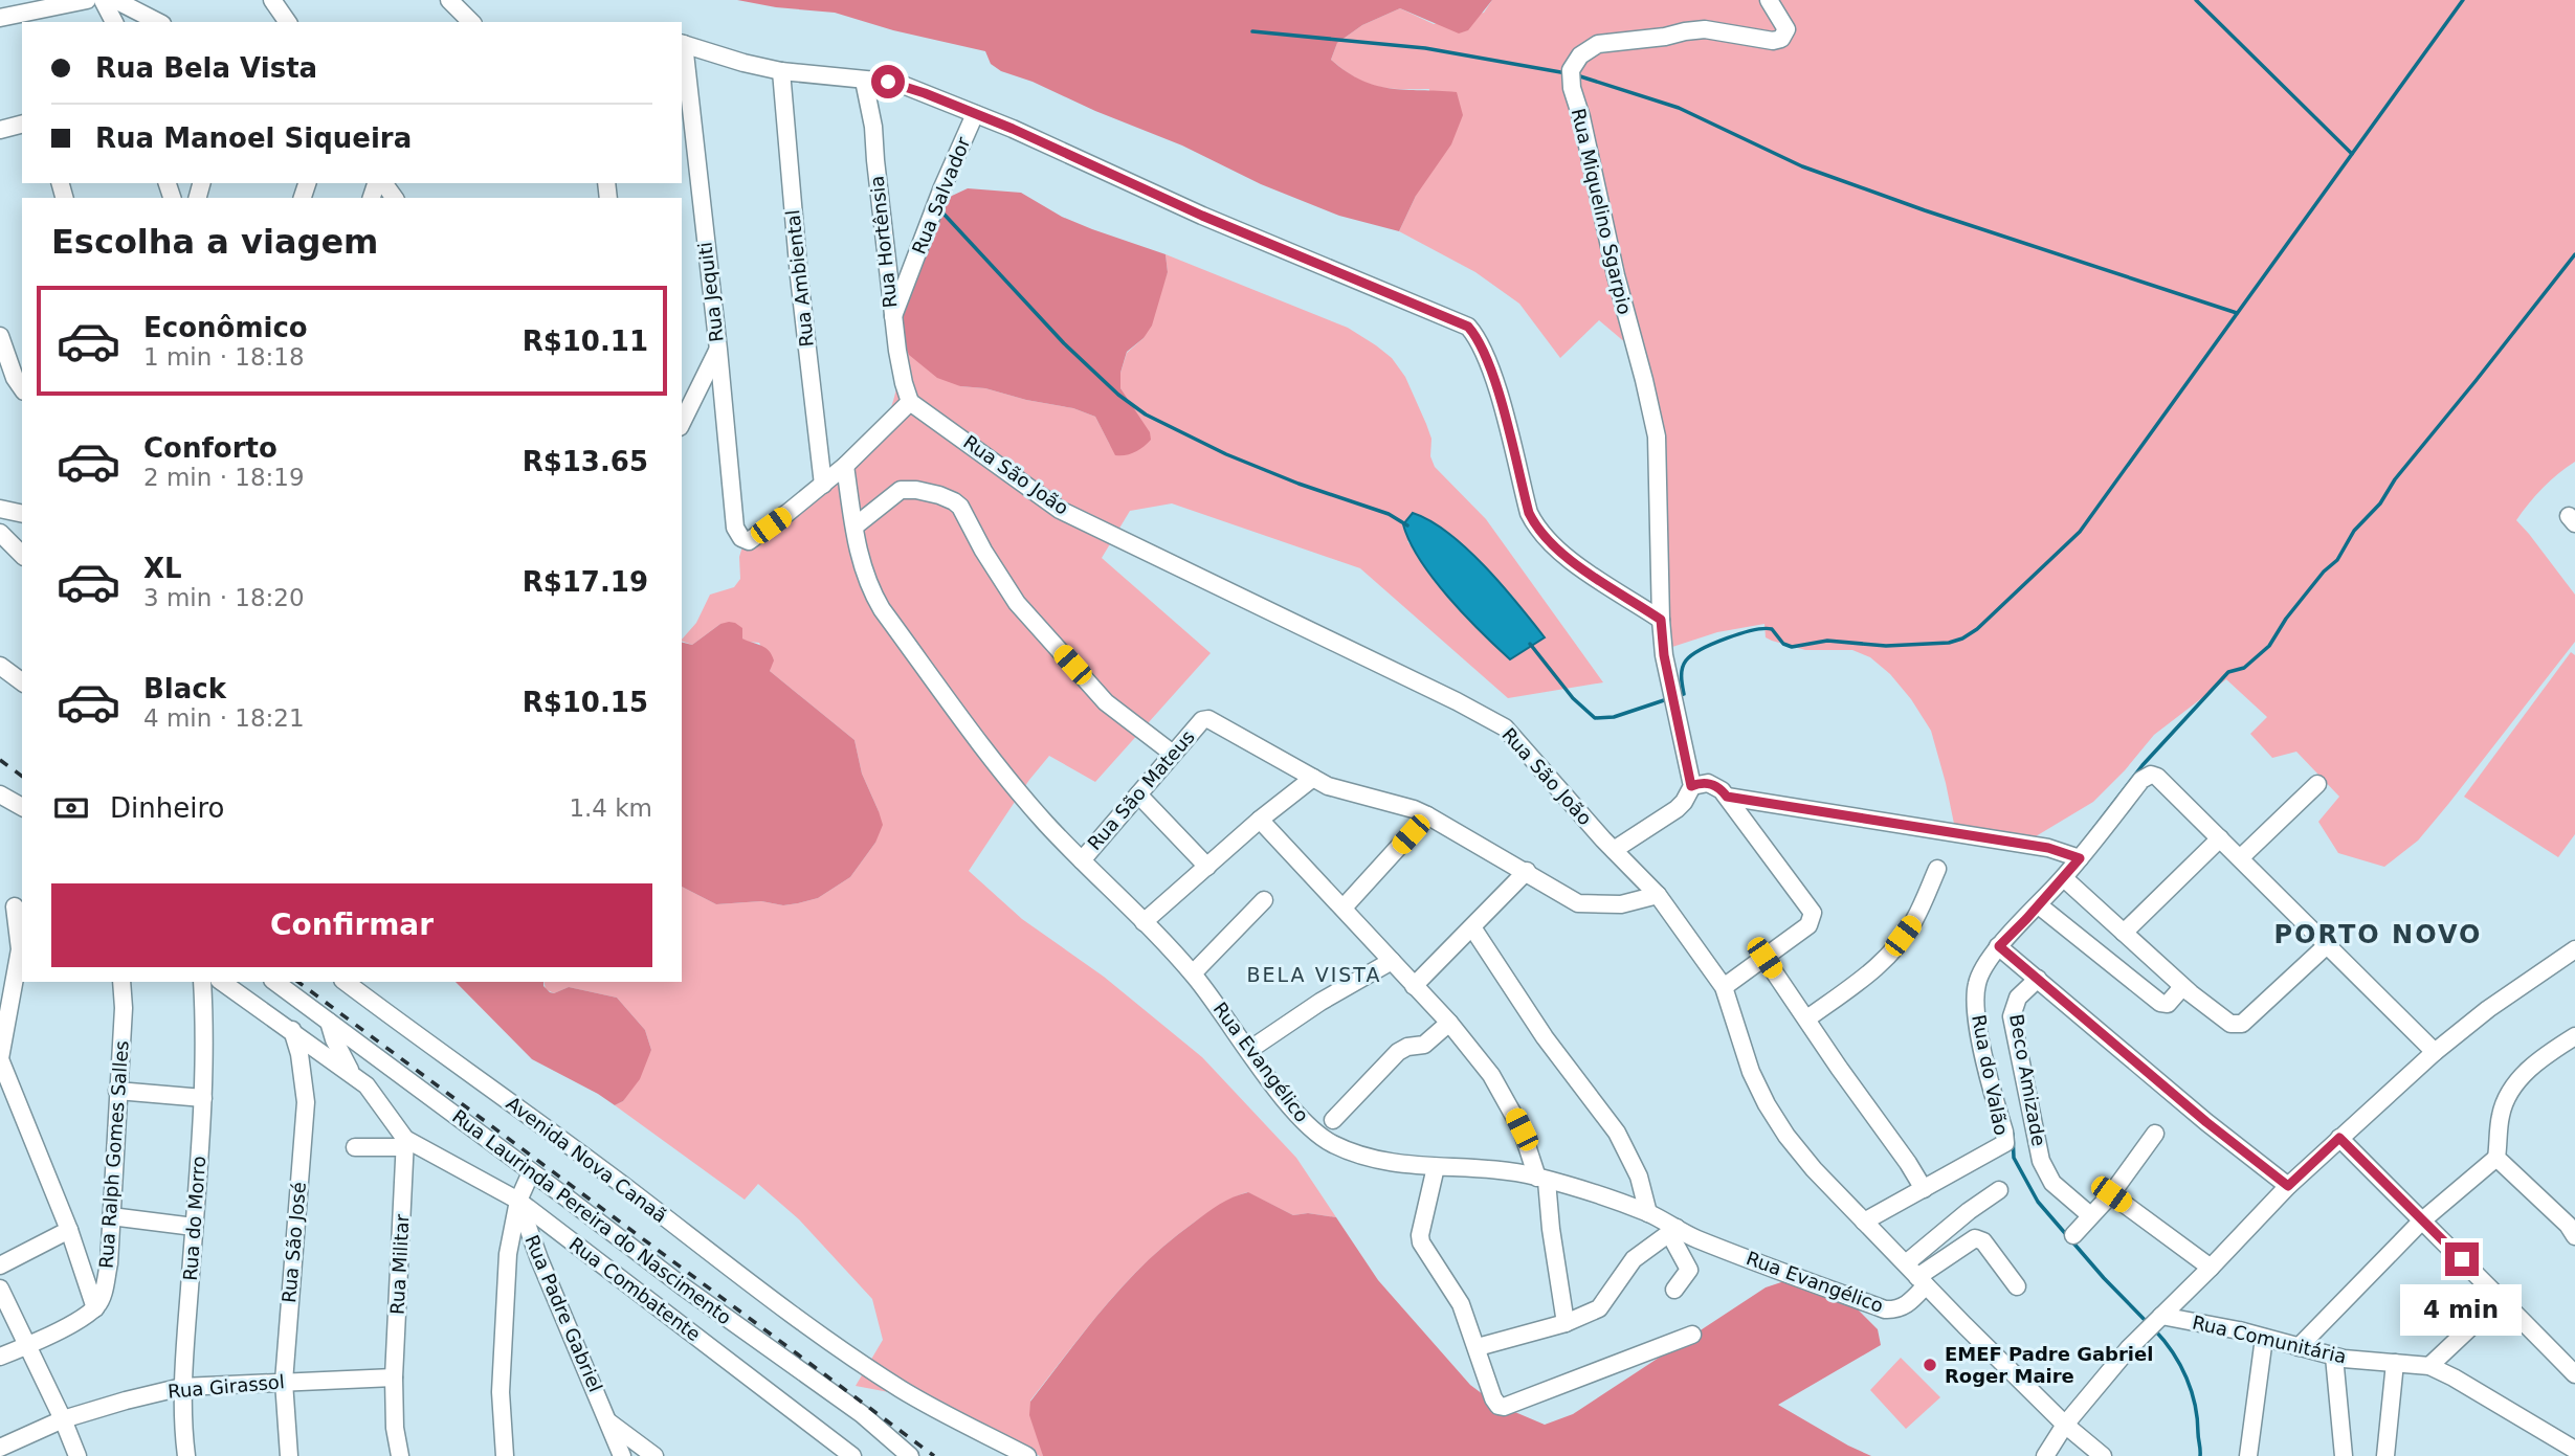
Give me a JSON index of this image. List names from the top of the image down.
{
  "streets": {
    "street": [
      "Rua Salvador",
      "Rua Miquelino Sgarpio",
      "Rua Hortênsia",
      "Rua Ambiental",
      "Rua Jequiti",
      "Rua São João",
      "Rua São Mateus",
      "Rua Evangélico",
      "Rua do Valão",
      "Beco Amizade",
      "Rua Ralph Gomes Salles",
      "Avenida Nova Canaã",
      "Rua Laurinda Pereira do Nascimento",
      "Rua do Morro",
      "Rua São José",
      "Rua Militar",
      "Rua Combatente",
      "Rua Padre Gabriel",
      "Rua Comunitária",
      "Rua Girassol"
    ]
  },
  "crossings": [
    ["Rua Salvador", "Rua Hortênsia"],
    ["Rua Hortênsia", "Rua São João"],
    ["Rua Ambiental", "Rua Jequiti"],
    ["Rua São João", "Rua Evangélico"],
    ["Rua São João", "Rua do Valão"],
    ["Rua São Mateus", "Rua Evangélico"],
    ["Rua do Morro", "Rua Girassol"],
    ["Rua São José", "Rua Girassol"],
    ["Rua Militar", "Rua Combatente"],
    ["Rua Militar", "Rua Girassol"],
    ["Rua Combatente", "Rua Padre Gabriel"]
  ],
  "districts": ["PORTO NOVO", "BELA VISTA"],
  "places": ["EMEF Padre Gabriel Roger Maire"],
  "page": {
    "banner": ["Rua Bela Vista", "Rua Manoel Siqueira"],
    "heading": "Escolha a viagem",
    "list": [
      {
        "name": "Econômico",
        "note": "1 min · 18:18",
        "value": "R$10.11"
      },
      {
        "name": "Conforto",
        "note": "2 min · 18:19",
        "value": "R$13.65"
      },
      {
        "name": "XL",
        "note": "3 min · 18:20",
        "value": "R$17.19"
      },
      {
        "name": "Black",
        "note": "4 min · 18:21",
        "value": "R$10.15"
      }
    ],
    "pay": ["Dinheiro", "1.4 km"],
    "buttons": "Confirmar",
    "bubble": "4 min"
  }
}
